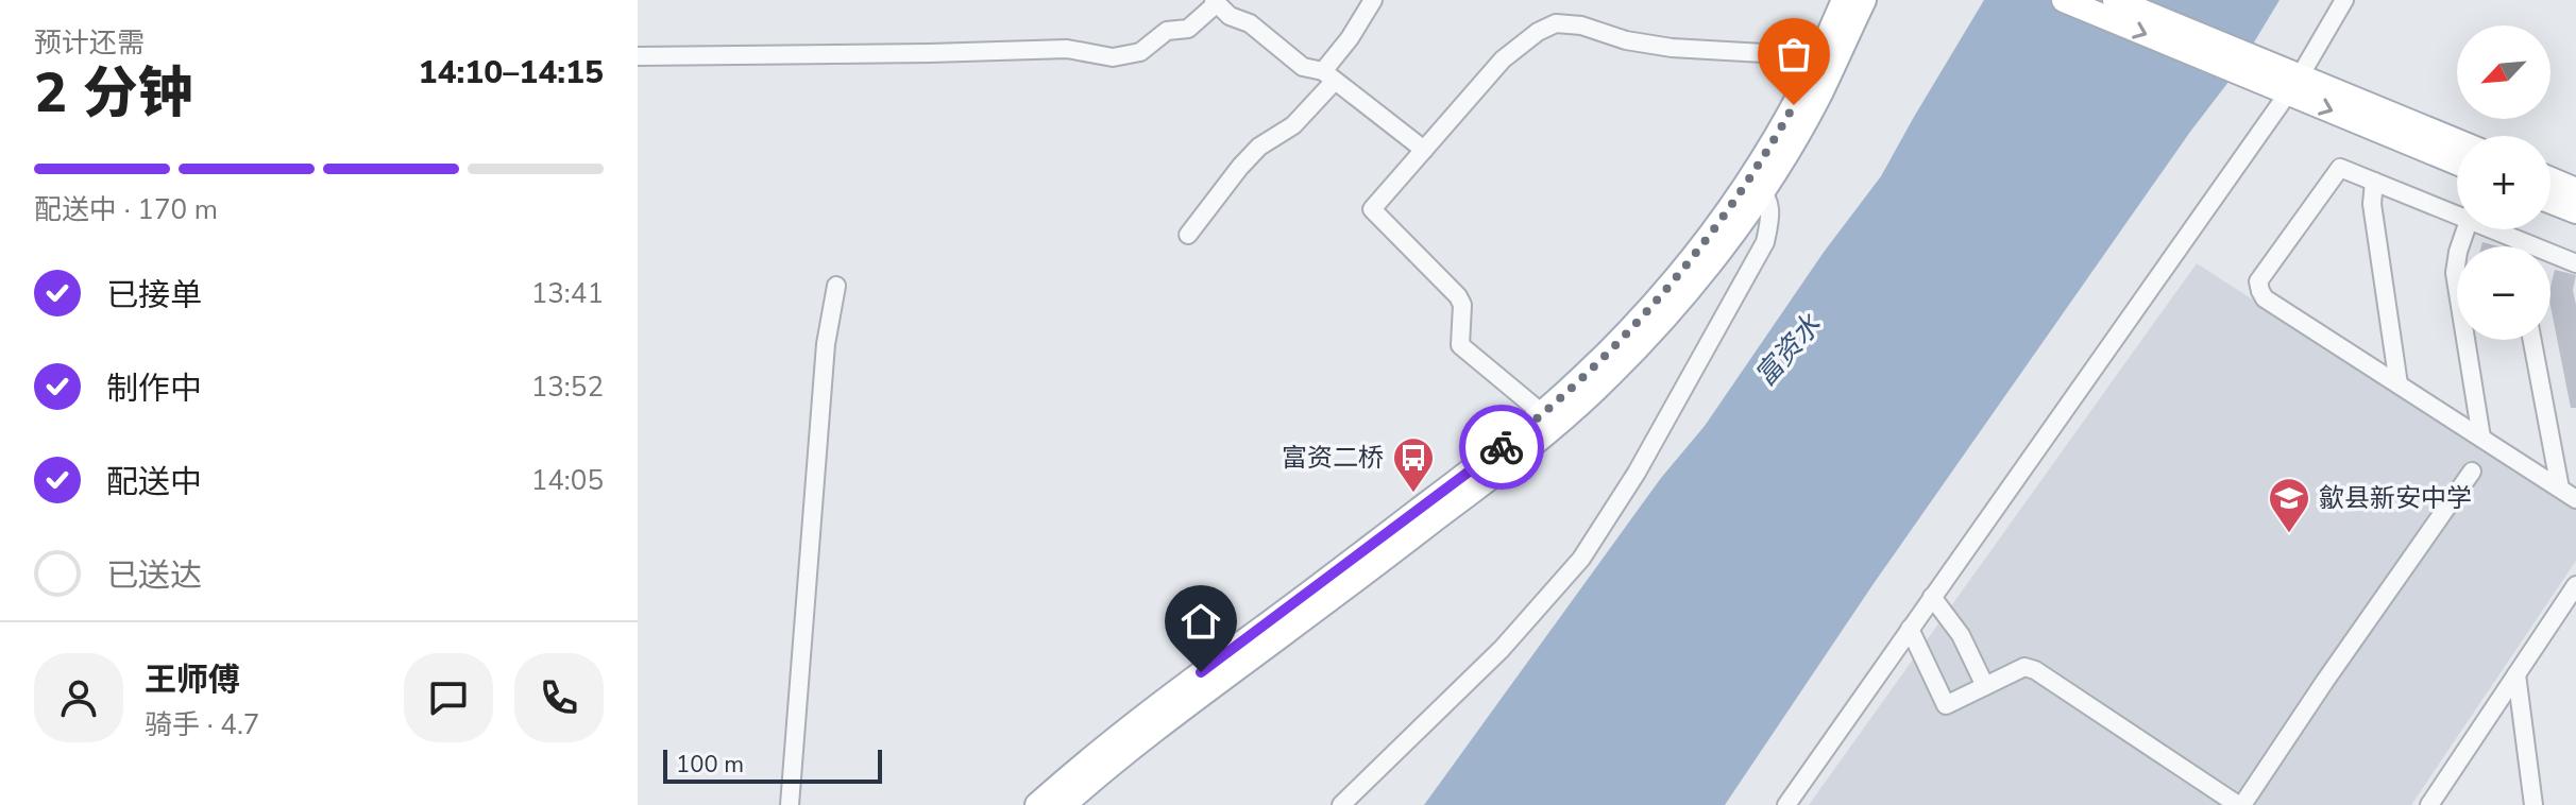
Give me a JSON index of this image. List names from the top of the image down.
{
  "water": ["富资水"],
  "places": {
    "bus stop": ["富资二桥"],
    "school or university": ["歙县新安中学"]
  },
  "scale_bar": "100 m",
  "north": "bottom left",
  "page": {
    "heading": ["2 分钟", "预计还需", "14:10–14:15"],
    "panel": ["王师傅", "骑手 · 4.7"],
    "map_buttons": ["+", "−"],
    "bar": "配送中 · 170 m",
    "list": [
      ["已接单", "13:41"],
      ["制作中", "13:52"],
      ["配送中", "14:05"],
      "已送达"
    ],
    "scale": "100 m"
  }
}
